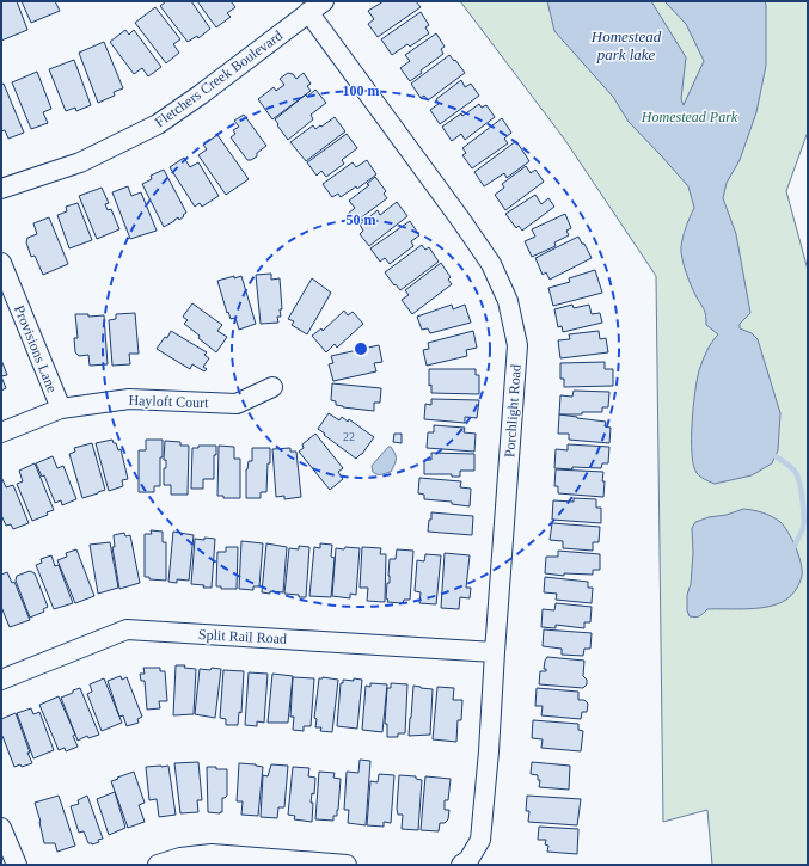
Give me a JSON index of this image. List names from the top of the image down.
{
  "streets": {
    "street": [
      "Fletchers Creek Boulevard",
      "Provisions Lane",
      "Hayloft Court",
      "Porchlight Road",
      "Split Rail Road"
    ]
  },
  "crossings": [
    ["Fletchers Creek Boulevard", "Porchlight Road"],
    ["Provisions Lane", "Hayloft Court"],
    ["Porchlight Road", "Split Rail Road"]
  ],
  "water": ["Homestead park lake"],
  "parks": ["Homestead Park"],
  "house_numbers": ["22"],
  "rings": ["100 m", "50 m"]
}
